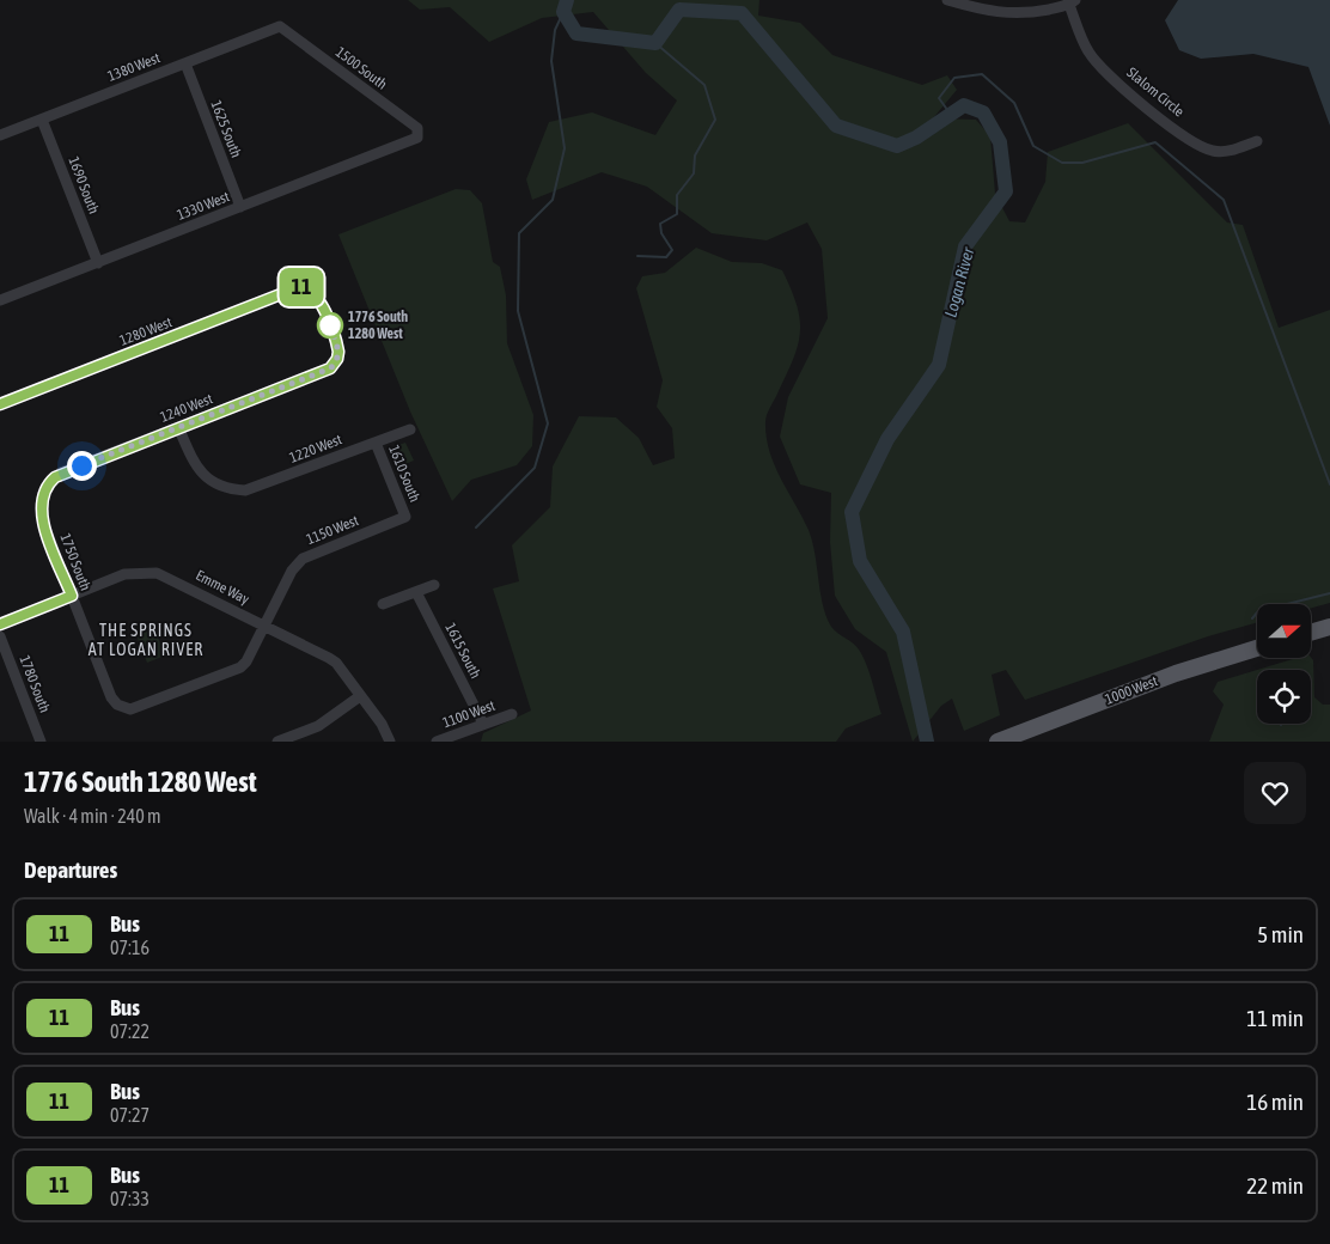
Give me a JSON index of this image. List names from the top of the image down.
{
  "streets": {
    "main road": ["1000 West"],
    "street": [
      "1380 West",
      "1500 South",
      "Slalom Circle",
      "1625 South",
      "1690 South",
      "1330 West",
      "1280 West",
      "1240 West",
      "1220 West",
      "1610 South",
      "1150 West",
      "1750 South",
      "Emme Way",
      "1615 South",
      "1780 South",
      "1100 West"
    ]
  },
  "crossings": [
    ["1380 West", "1500 South"],
    ["1380 West", "1625 South"],
    ["1380 West", "1690 South"],
    ["1500 South", "1330 West"],
    ["1625 South", "1330 West"],
    ["1690 South", "1330 West"],
    ["1280 West", "1240 West"],
    ["1240 West", "1220 West"],
    ["1240 West", "1750 South"],
    ["1220 West", "1610 South"],
    ["1610 South", "1150 West"],
    ["1150 West", "1750 South"],
    ["1150 West", "Emme Way"],
    ["1750 South", "Emme Way"],
    ["1615 South", "1100 West"]
  ],
  "districts": ["THE SPRINGS AT LOGAN RIVER"],
  "water": ["Logan River"],
  "places": ["1776 South 1280 West"],
  "lines": ["bus line 11"],
  "north": "right",
  "page": {
    "on_map": "11",
    "heading": [
      ["1776 South 1280 West", "Walk · 4 min · 240 m"],
      "Departures"
    ],
    "list": [
      {
        "mark": "11",
        "name": "Bus",
        "note": "07:16",
        "value": "5 min"
      },
      {
        "mark": "11",
        "name": "Bus",
        "note": "07:22",
        "value": "11 min"
      },
      {
        "mark": "11",
        "name": "Bus",
        "note": "07:27",
        "value": "16 min"
      },
      {
        "mark": "11",
        "name": "Bus",
        "note": "07:33",
        "value": "22 min"
      }
    ]
  }
}
